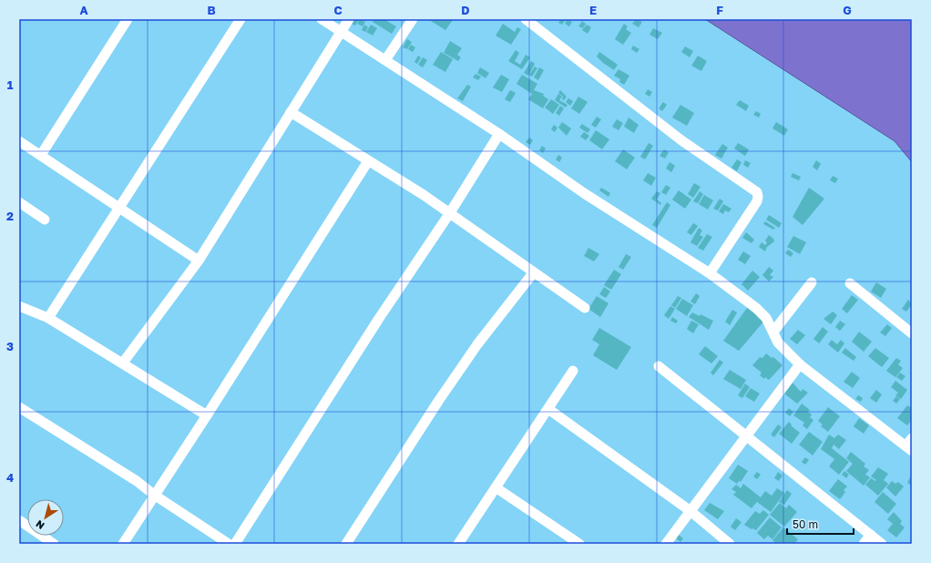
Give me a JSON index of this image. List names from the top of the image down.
{
  "scale_bar": "50 m",
  "north": "bottom left",
  "grid": {
    "columns": [
      "A",
      "B",
      "C",
      "D",
      "E",
      "F",
      "G"
    ],
    "rows": [
      "1",
      "2",
      "3",
      "4"
    ]
  }
}
